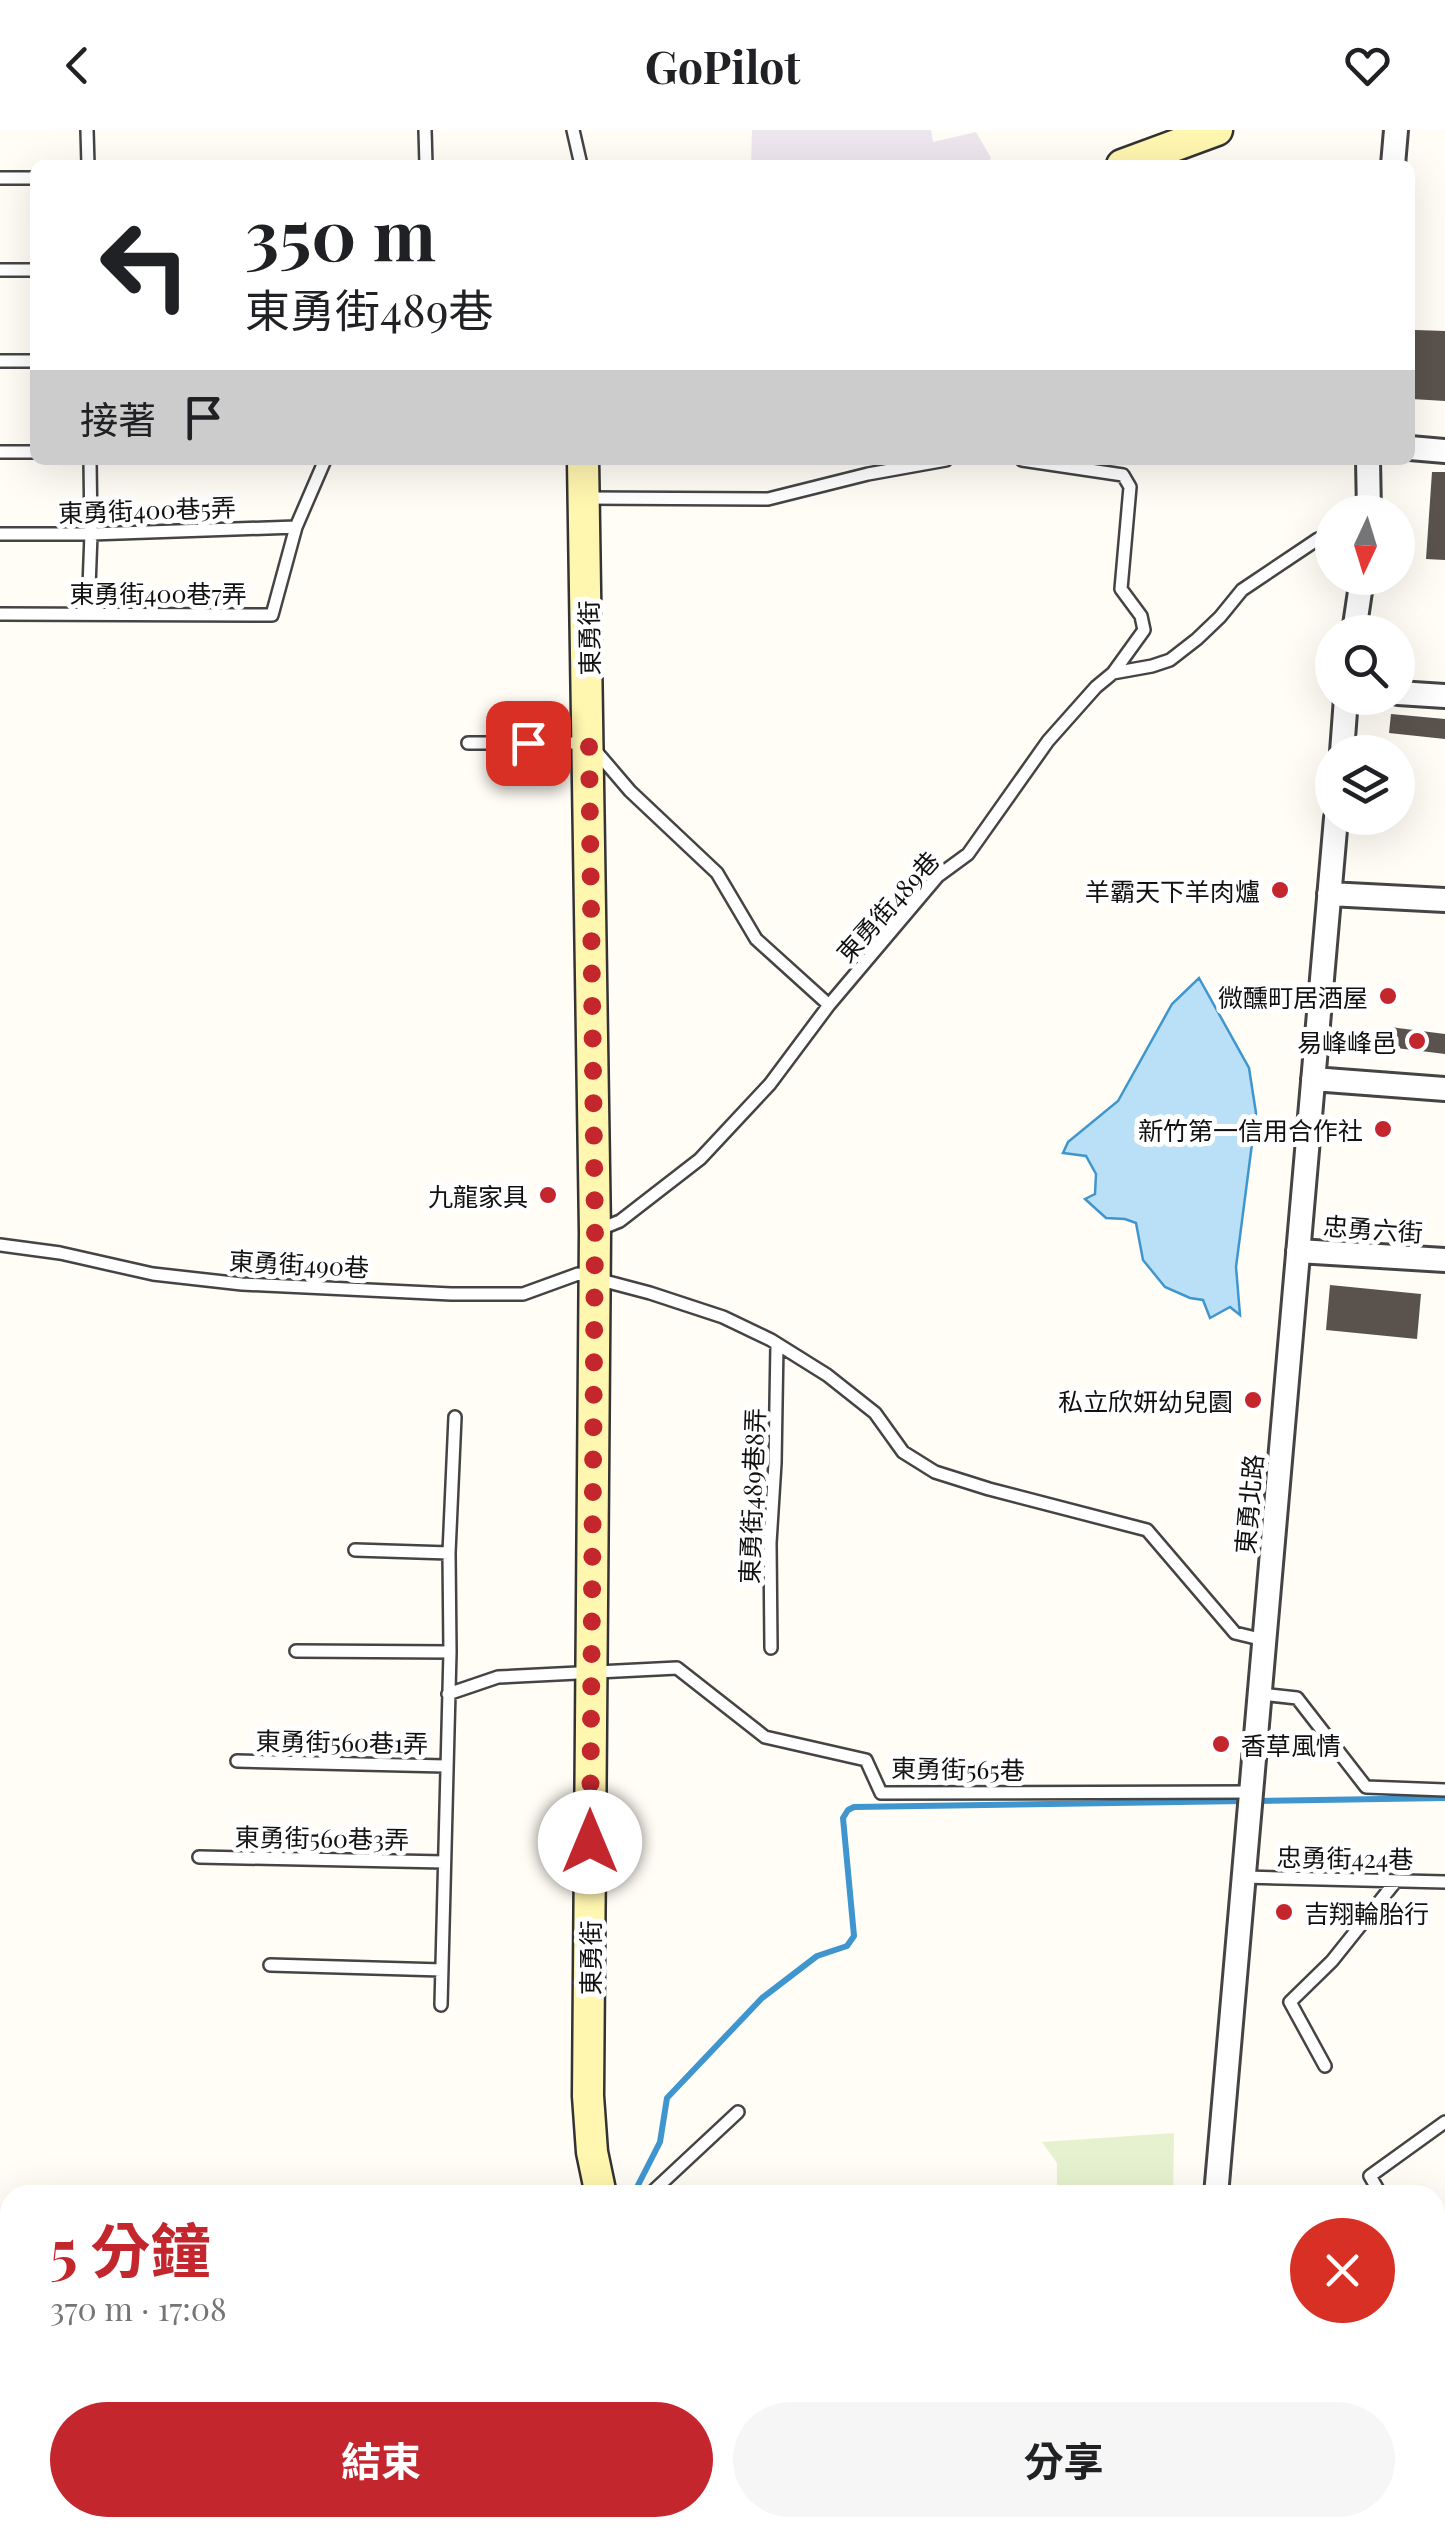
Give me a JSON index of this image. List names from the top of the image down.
{
  "streets": {
    "street": ["東勇街", "忠勇六街", "東勇北路"],
    "lane": [
      "東勇街400巷5弄",
      "東勇街400巷7弄",
      "東勇街489巷",
      "東勇街490巷",
      "東勇街489巷8弄",
      "東勇街560巷1弄",
      "東勇街565巷",
      "東勇街560巷3弄",
      "忠勇街424巷"
    ]
  },
  "crossings": [
    ["東勇街400巷5弄", "東勇街400巷7弄"],
    ["東勇街", "東勇街489巷"],
    ["東勇街", "東勇街490巷"],
    ["東勇街", "東勇街565巷"],
    ["忠勇六街", "東勇北路"],
    ["東勇北路", "東勇街565巷"],
    ["東勇北路", "忠勇街424巷"]
  ],
  "places": [
    "羊霸天下羊肉爐",
    "微醺町居酒屋",
    "易峰峰邑",
    "新竹第一信用合作社",
    "九龍家具",
    "私立欣妍幼兒園",
    "香草風情",
    "吉翔輪胎行"
  ],
  "north": "bottom",
  "page": {
    "header": "GoPilot",
    "turn": ["350 m", "東勇街489巷"],
    "then": "接著",
    "heading": ["5 分鐘", "370 m · 17:08"],
    "buttons": ["結束", "分享"]
  }
}
